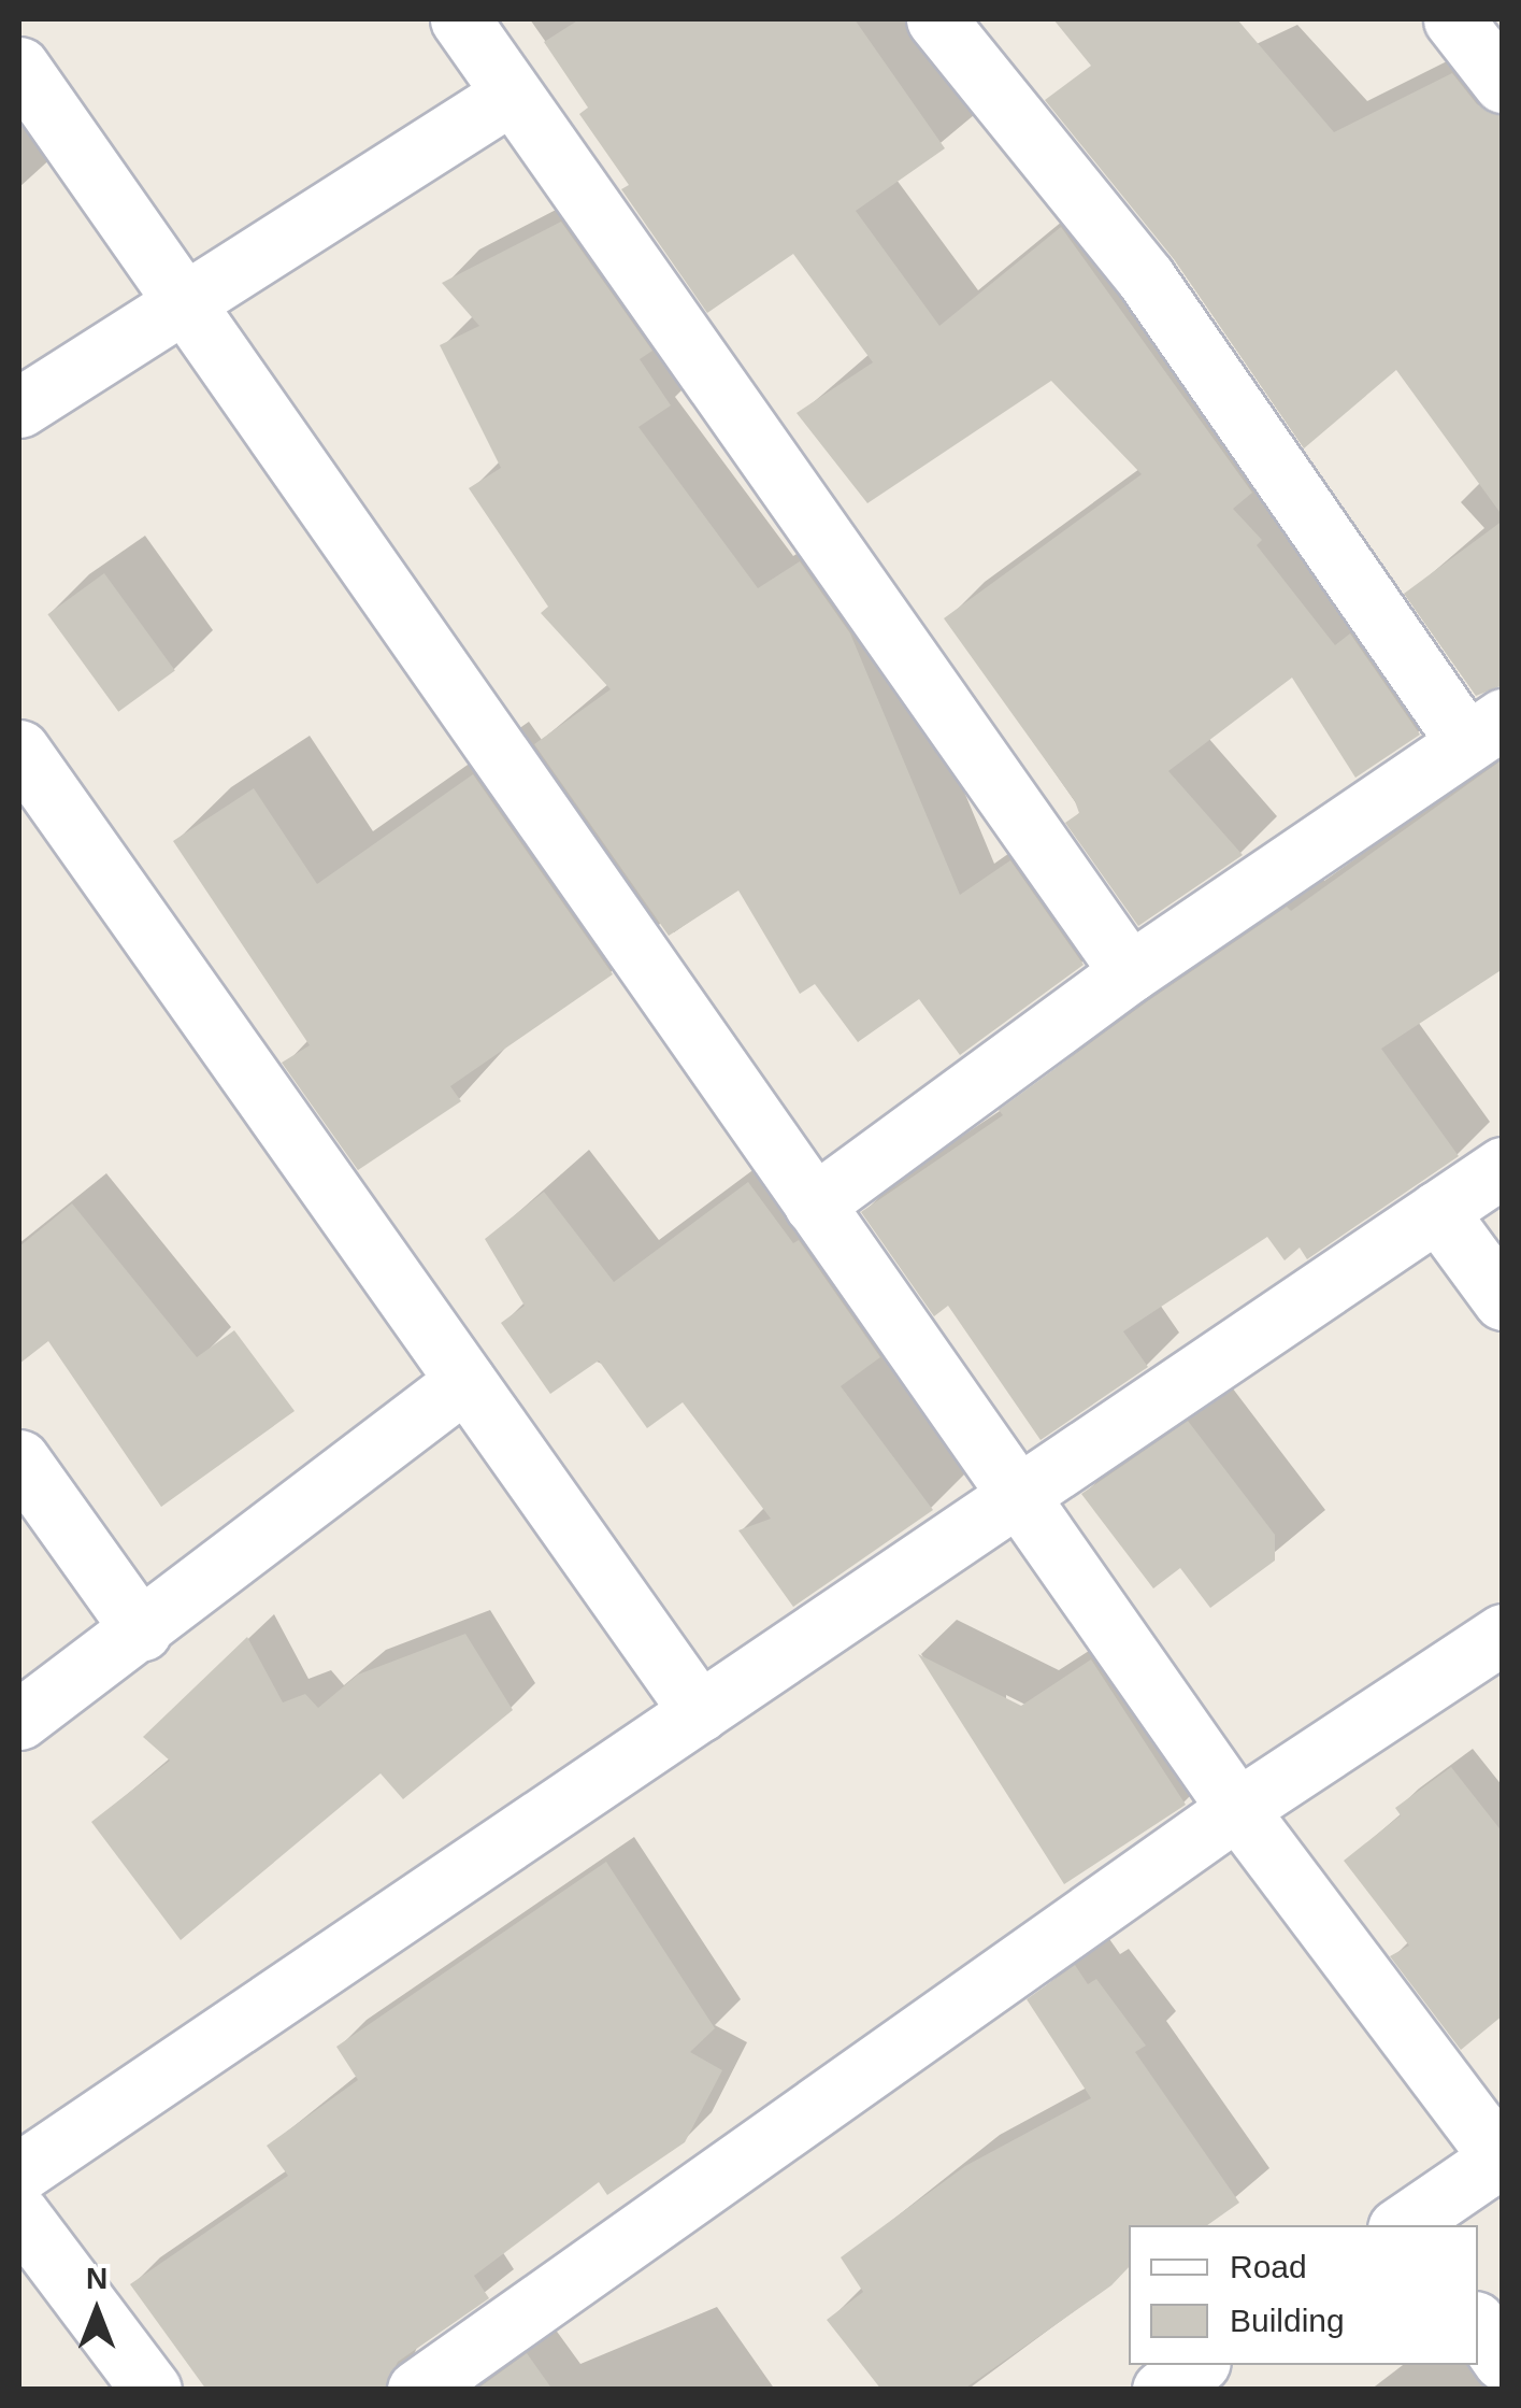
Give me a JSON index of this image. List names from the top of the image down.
{
  "legend": ["Road", "Building"],
  "north": "top"
}
